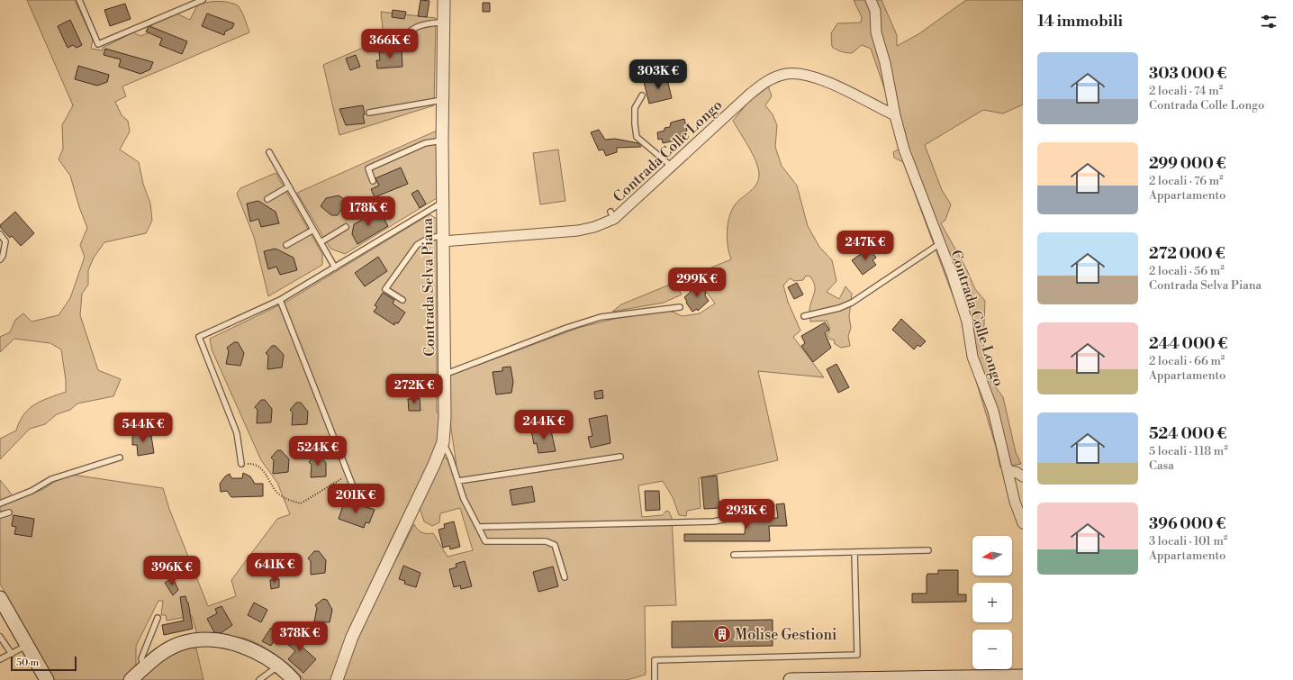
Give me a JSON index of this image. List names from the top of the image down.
{
  "streets": {
    "street": ["Contrada Colle Longo", "Contrada Selva Piana"]
  },
  "crossings": [
    ["Contrada Colle Longo", "Contrada Selva Piana"]
  ],
  "places": {
    "building": ["Molise Gestioni"]
  },
  "scale_bar": "50 m",
  "north": "left",
  "page": {
    "heading": "14 immobili",
    "price": [
      "366K €",
      "303K €",
      "178K €",
      "247K €",
      "299K €",
      "272K €",
      "244K €",
      "544K €",
      "524K €",
      "201K €",
      "293K €",
      "641K €",
      "396K €",
      "378K €"
    ],
    "list": [
      {
        "name": "303 000 €",
        "note": "2 locali · 74 m² · Contrada Colle Longo"
      },
      {
        "name": "299 000 €",
        "note": "2 locali · 76 m² · Appartamento"
      },
      {
        "name": "272 000 €",
        "note": "2 locali · 56 m² · Contrada Selva Piana"
      },
      {
        "name": "244 000 €",
        "note": "2 locali · 66 m² · Appartamento"
      },
      {
        "name": "524 000 €",
        "note": "5 locali · 118 m² · Casa"
      },
      {
        "name": "396 000 €",
        "note": "3 locali · 101 m² · Appartamento"
      }
    ],
    "map_buttons": ["+", "−"],
    "scale": "50 m"
  }
}
